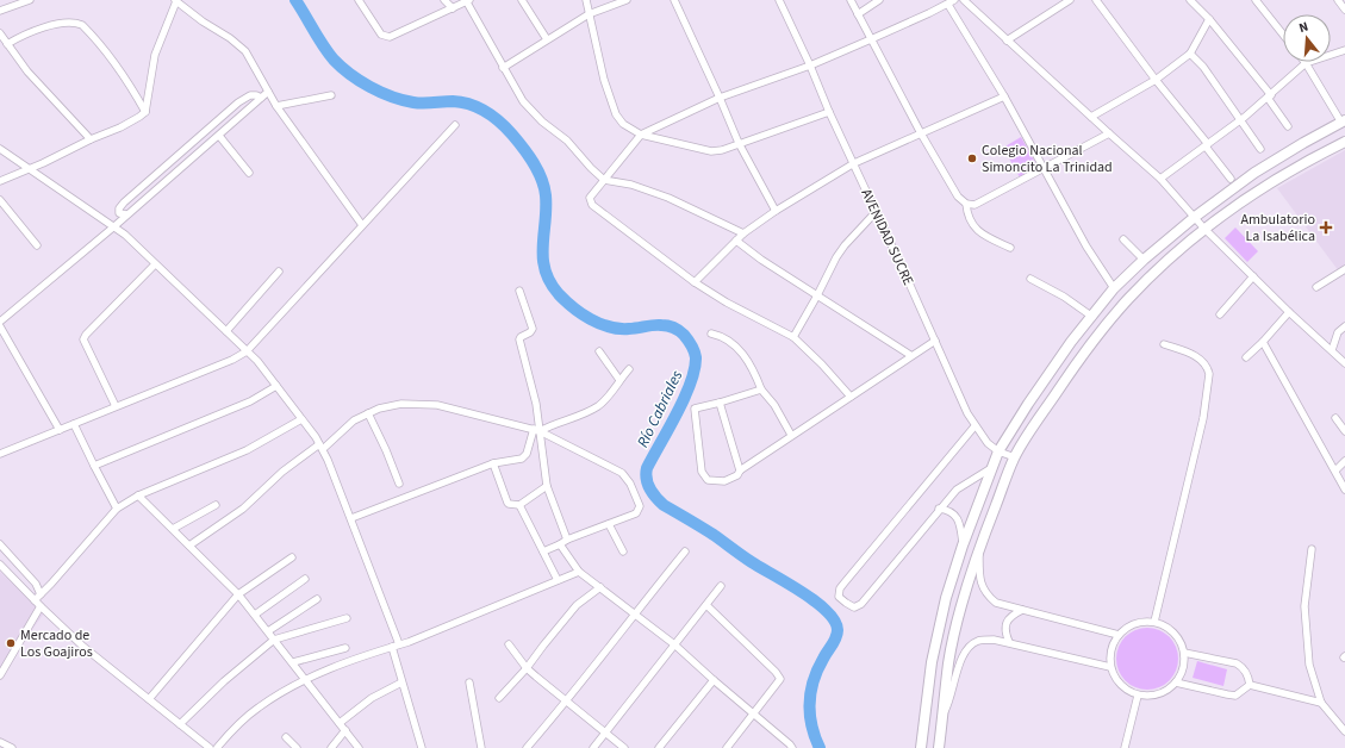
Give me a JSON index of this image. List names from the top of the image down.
{
  "streets": {
    "street": ["AVENIDAD SUCRE"]
  },
  "water": ["Río Cabriales"],
  "places": {
    "other": ["Colegio Nacional Simoncito La Trinidad", "Mercado de Los Goajiros"],
    "health": ["Ambulatorio La Isabélica"]
  },
  "north": "top"
}
